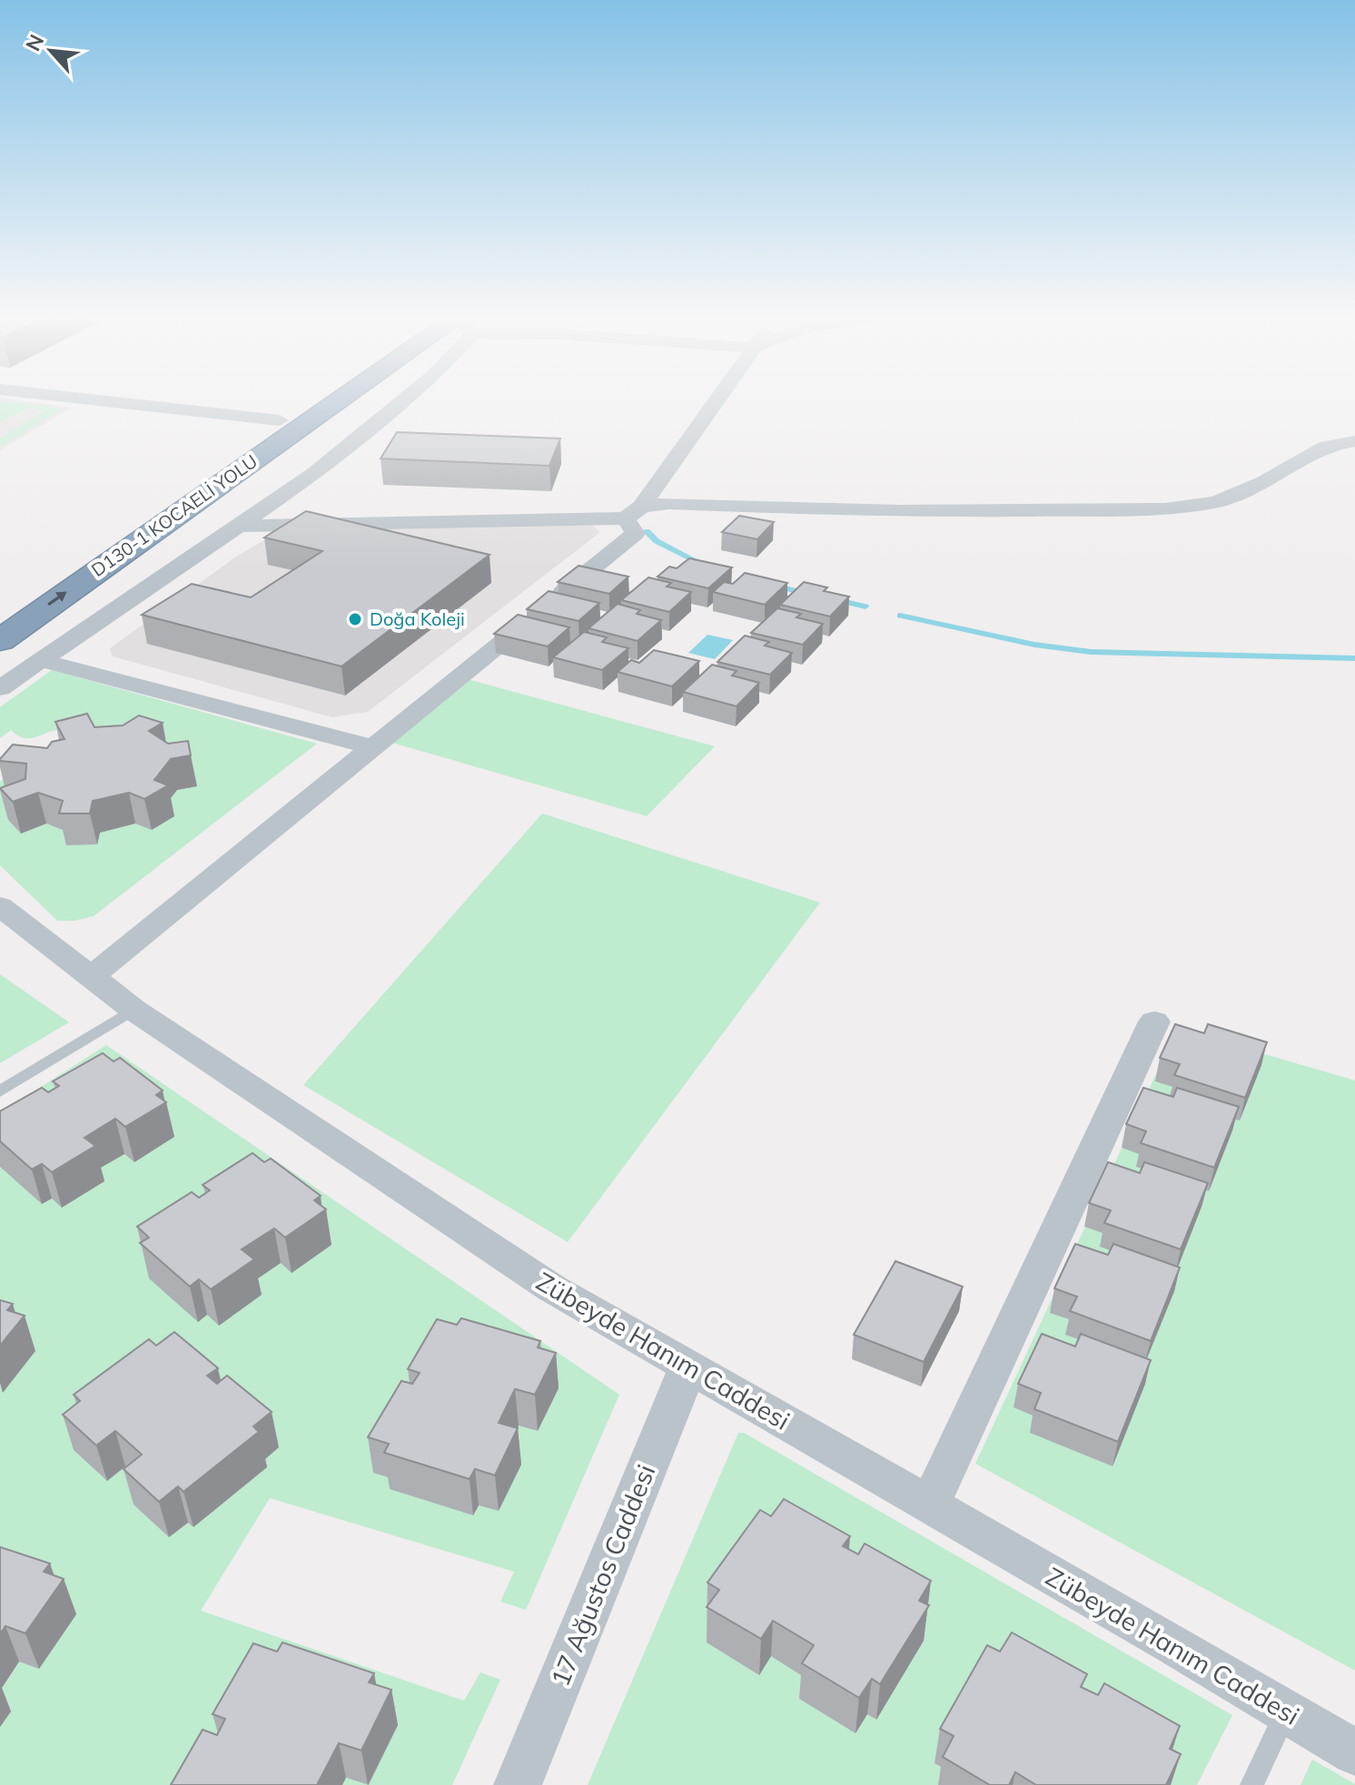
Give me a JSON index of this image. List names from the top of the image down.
{
  "streets": {
    "highway": ["D130-1 KOCAELİ YOLU"],
    "street": ["Zübeyde Hanım Caddesi", "17 Ağustos Caddesi"]
  },
  "crossings": [
    ["Zübeyde Hanım Caddesi", "17 Ağustos Caddesi"]
  ],
  "places": ["Doğa Koleji"],
  "north": "top left"
}
